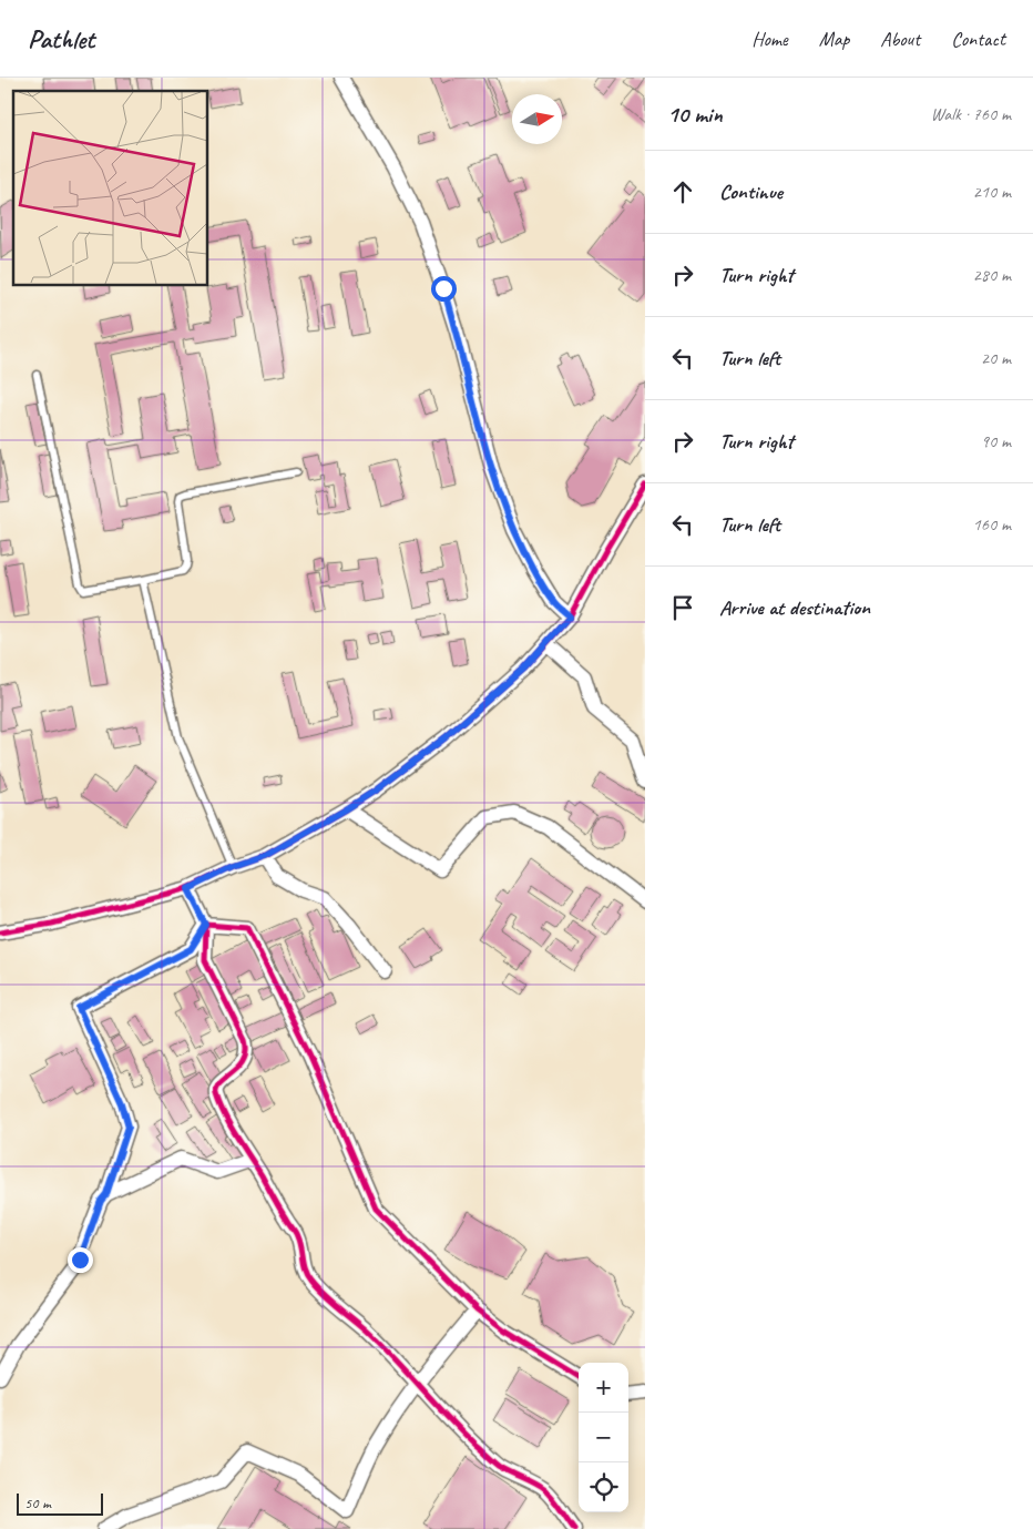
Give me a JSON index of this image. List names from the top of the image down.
{
  "scale_bar": "50 m",
  "north": "right",
  "page": {
    "header": "Pathlet",
    "nav": [
      "Home",
      "Map",
      "About",
      "Contact"
    ],
    "heading": ["10 min", "Walk · 760 m"],
    "list": [
      ["Continue", "210 m"],
      ["Turn right", "280 m"],
      ["Turn left", "20 m"],
      ["Turn right", "90 m"],
      ["Turn left", "160 m"],
      "Arrive at destination"
    ],
    "map_buttons": ["+", "−"],
    "scale": "50 m"
  }
}
